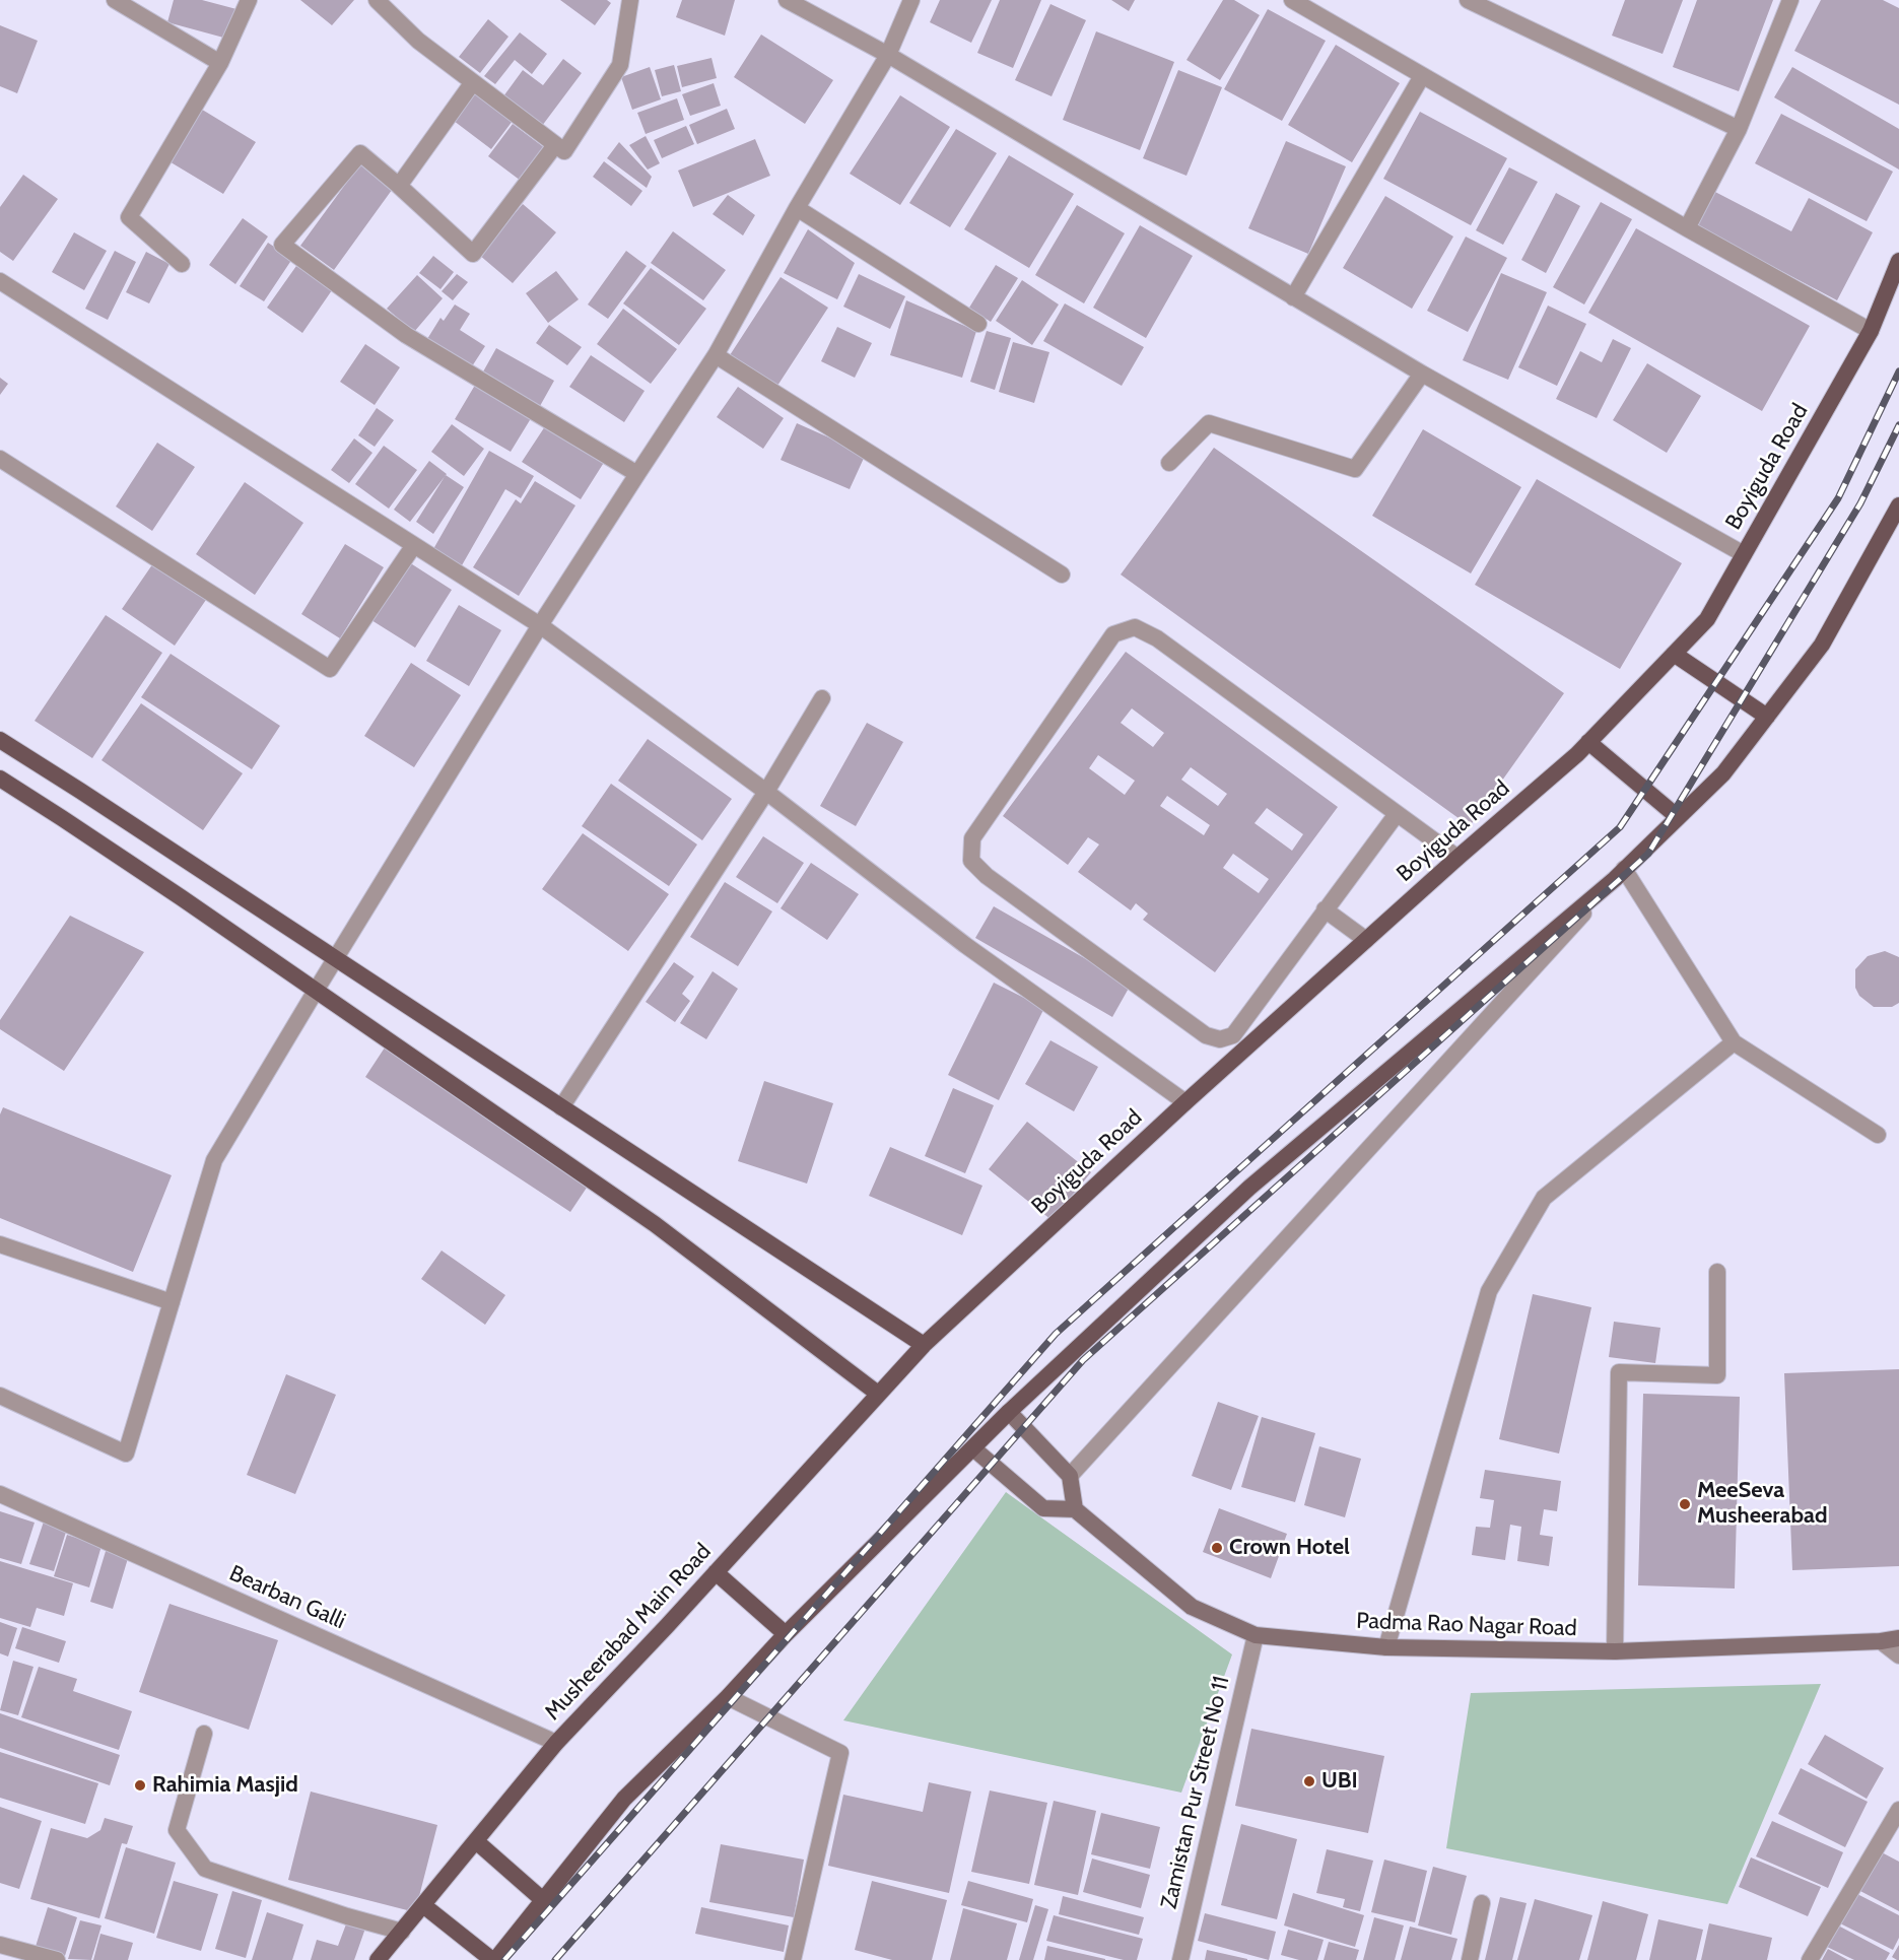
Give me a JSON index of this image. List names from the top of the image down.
{
  "streets": {
    "main road": ["Boyiguda Road", "Padma Rao Nagar Road", "Musheerabad Main Road"],
    "street": ["Bearban Galli", "Zamistan Pur Street No 11"]
  },
  "crossings": [
    ["Boyiguda Road", "Musheerabad Main Road"],
    ["Bearban Galli", "Musheerabad Main Road"],
    ["Padma Rao Nagar Road", "Zamistan Pur Street No 11"]
  ],
  "places": [
    "MeeSeva Musheerabad",
    "Crown Hotel",
    "UBI",
    "Rahimia Masjid"
  ]
}
